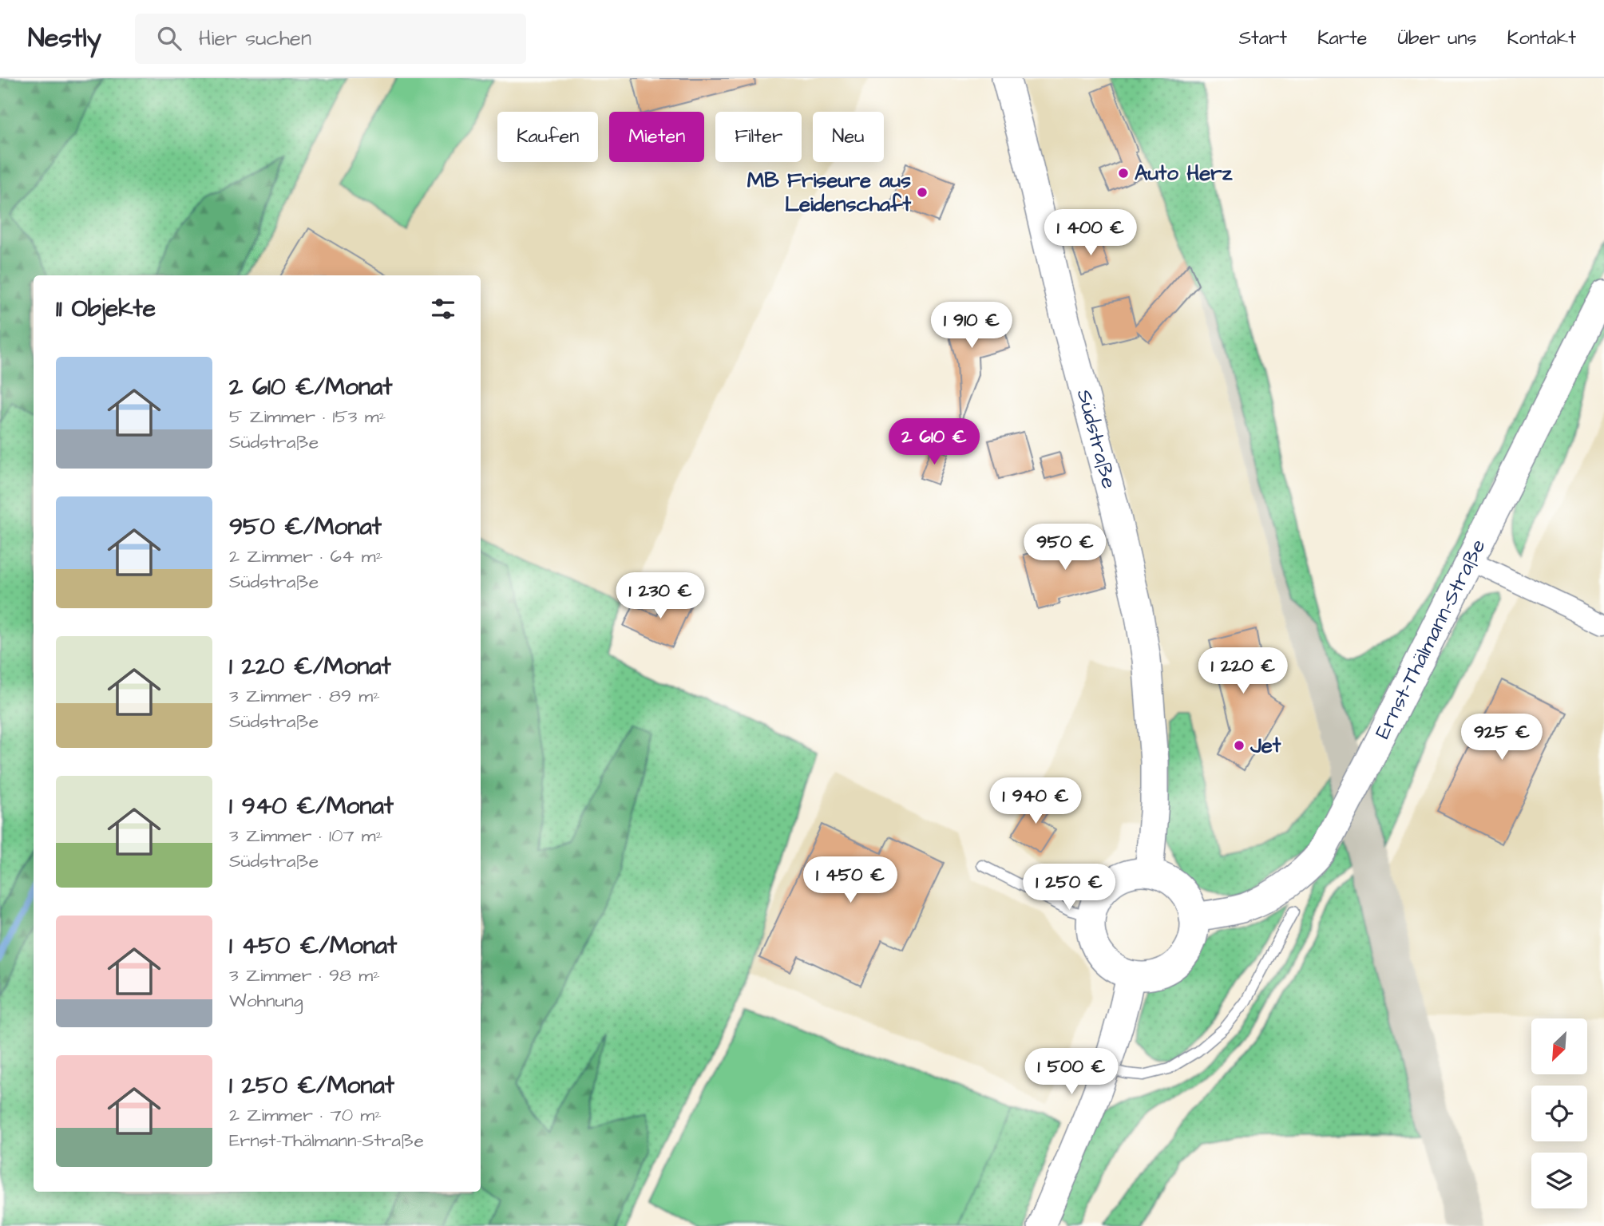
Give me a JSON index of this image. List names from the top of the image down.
{
  "streets": {
    "main road": ["Südstraße", "Ernst-Thälmann-Straße"]
  },
  "crossings": [
    ["Südstraße", "Ernst-Thälmann-Straße"]
  ],
  "places": ["Auto Herz", "MB Friseure aus Leidenschaft", "Jet"],
  "north": "bottom left",
  "page": {
    "header": "Nestly",
    "search": "Hier suchen",
    "nav": [
      "Start",
      "Karte",
      "Über uns",
      "Kontakt"
    ],
    "chip": [
      "Kaufen",
      "Mieten",
      "Filter",
      "Neu"
    ],
    "price": [
      "1 400 €",
      "1 910 €",
      "2 610 €",
      "950 €",
      "1 230 €",
      "1 220 €",
      "925 €",
      "1 940 €",
      "1 450 €",
      "1 250 €",
      "1 500 €"
    ],
    "heading": "11 Objekte",
    "list": [
      {
        "name": "2 610 €/Monat",
        "note": "5 Zimmer · 153 m² · Südstraße"
      },
      {
        "name": "950 €/Monat",
        "note": "2 Zimmer · 64 m² · Südstraße"
      },
      {
        "name": "1 220 €/Monat",
        "note": "3 Zimmer · 89 m² · Südstraße"
      },
      {
        "name": "1 940 €/Monat",
        "note": "3 Zimmer · 107 m² · Südstraße"
      },
      {
        "name": "1 450 €/Monat",
        "note": "3 Zimmer · 98 m² · Wohnung"
      },
      {
        "name": "1 250 €/Monat",
        "note": "2 Zimmer · 70 m² · Ernst-Thälmann-Straße"
      }
    ]
  }
}
